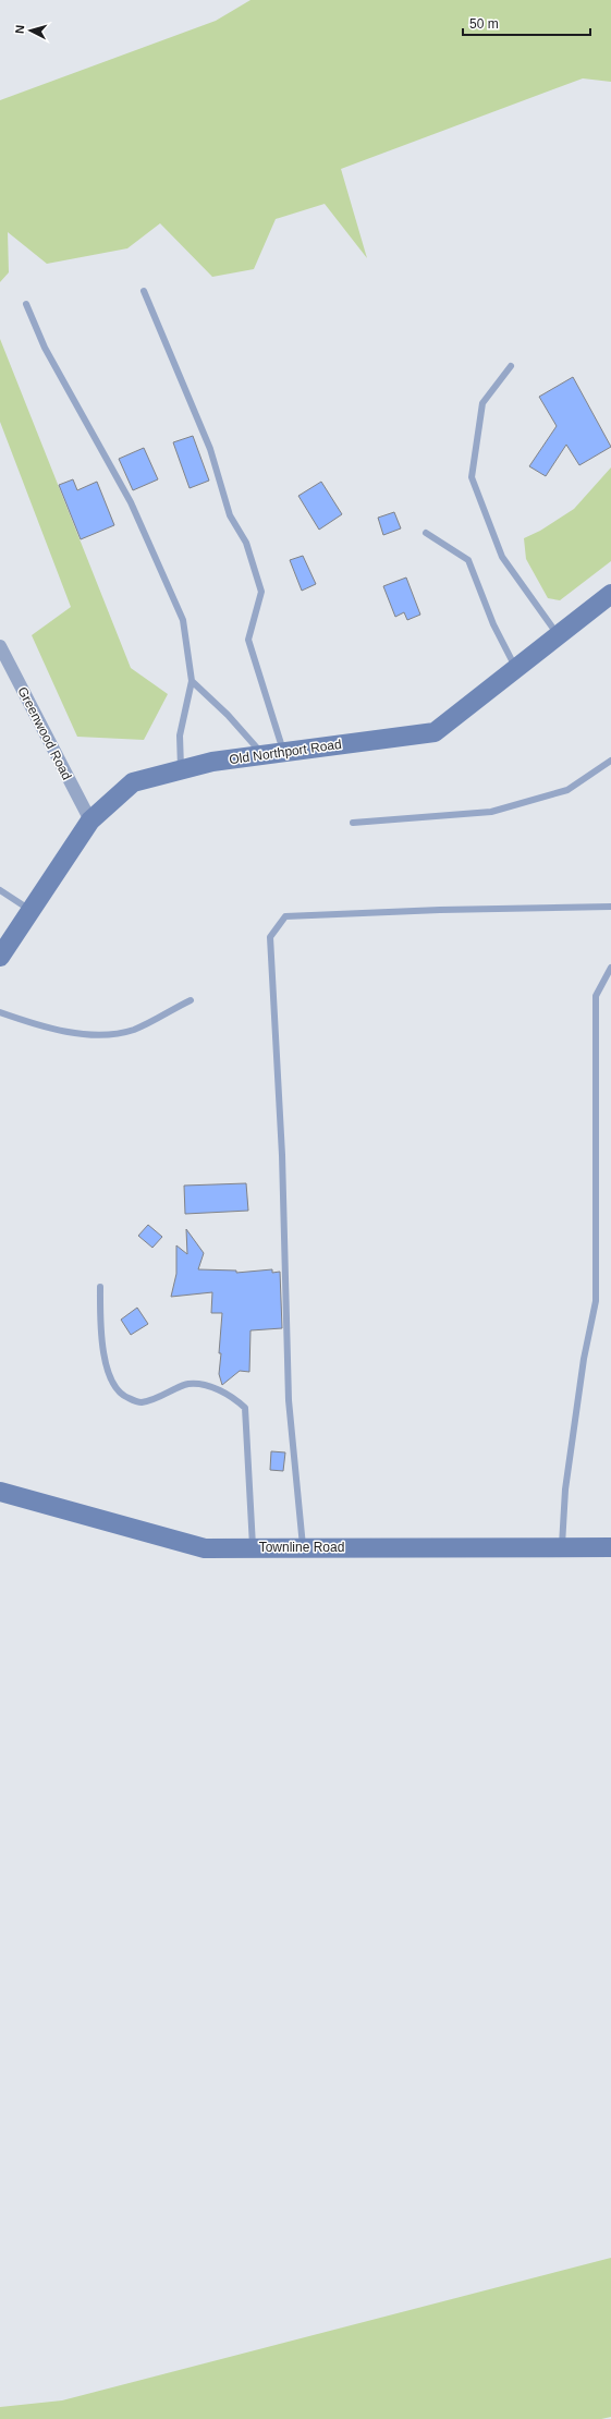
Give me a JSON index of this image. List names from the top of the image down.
{
  "streets": {
    "main road": ["Old Northport Road", "Townline Road"],
    "street": ["Greenwood Road"]
  },
  "crossings": [
    ["Greenwood Road", "Old Northport Road"]
  ],
  "scale_bar": "50 m",
  "north": "left"
}
